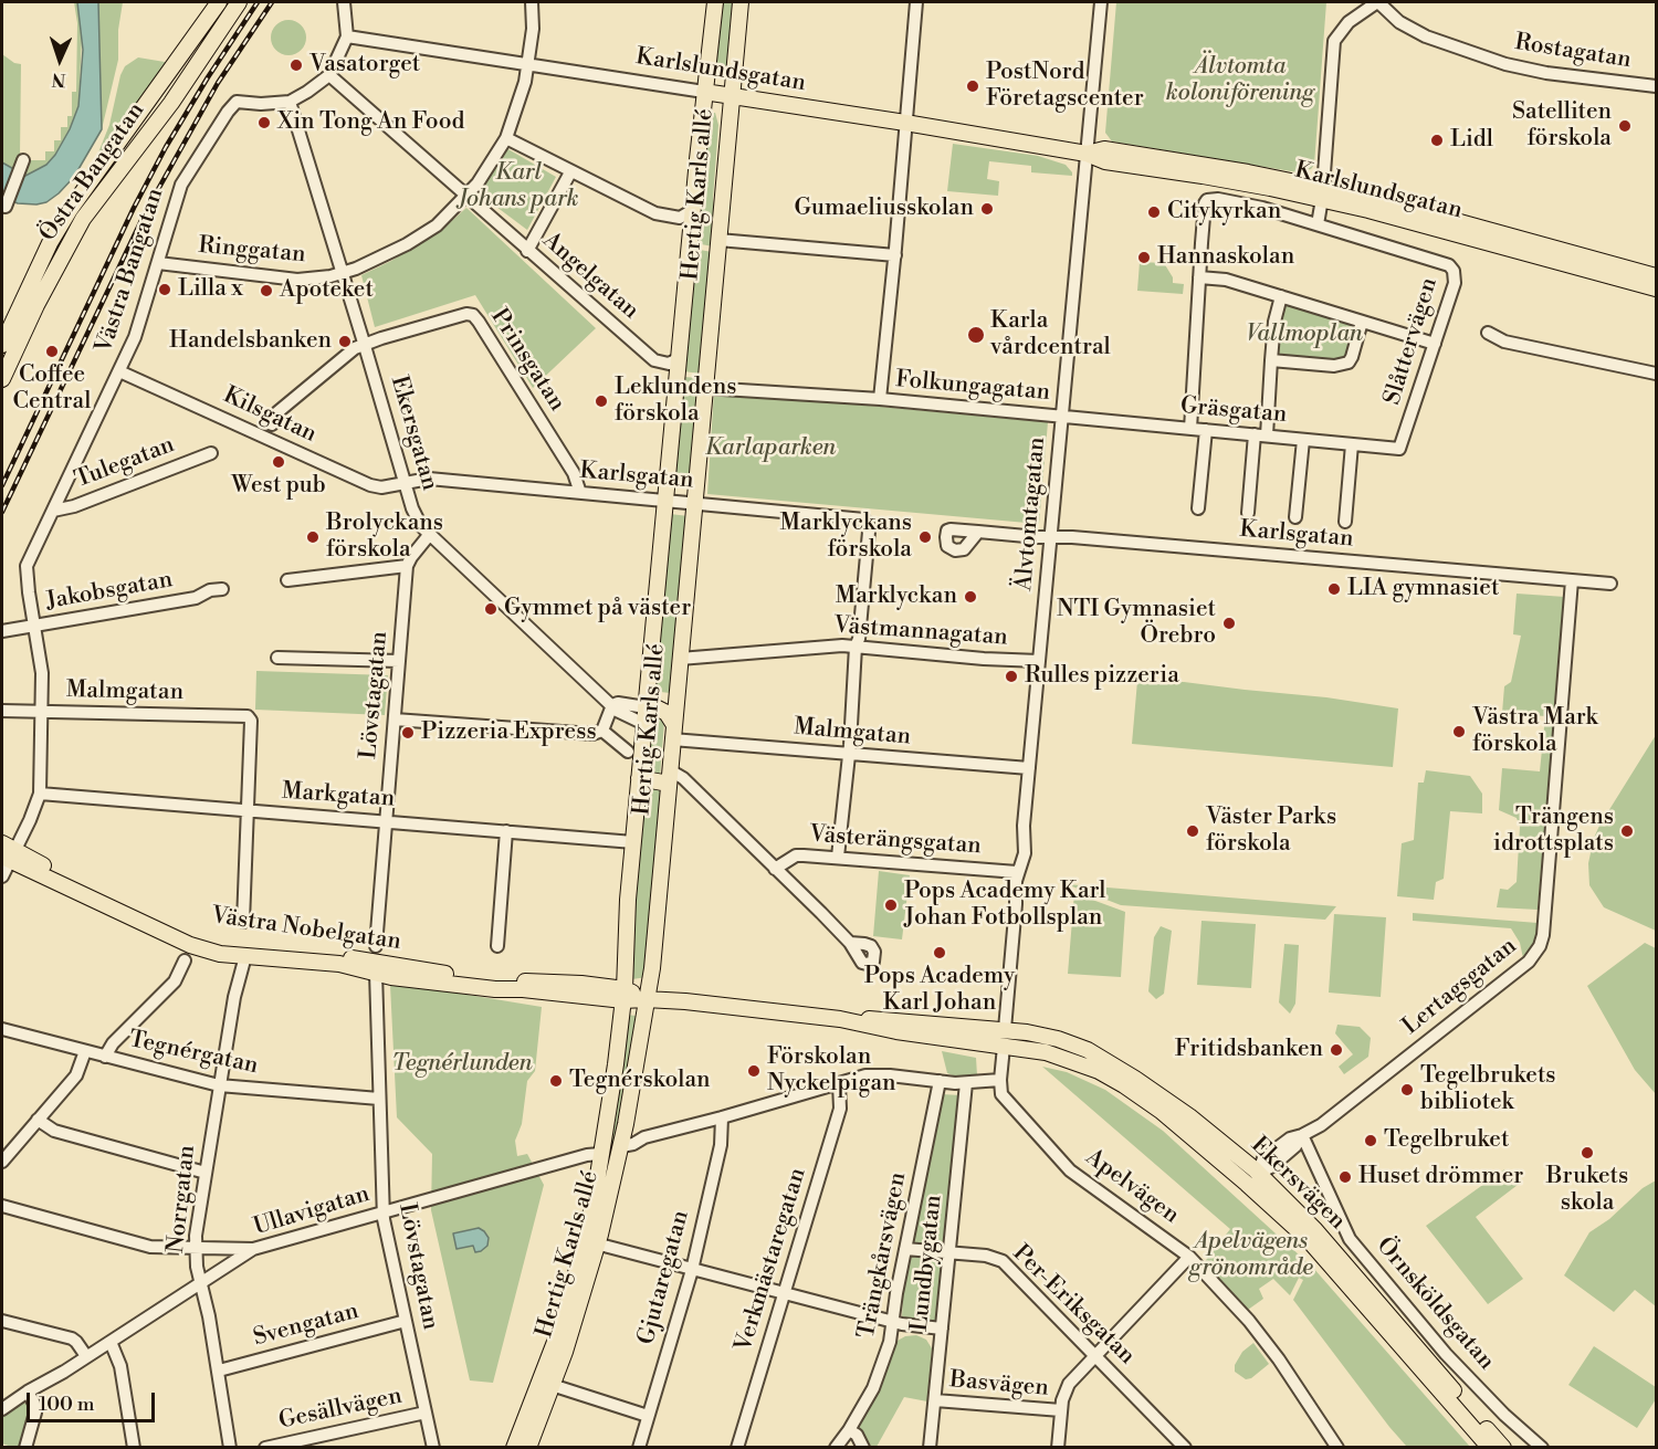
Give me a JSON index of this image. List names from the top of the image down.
{
  "streets": {
    "main road": [
      "Karlslundsgatan",
      "Östra Bangatan",
      "Hertig Karls allé",
      "Västra Nobelgatan",
      "Ekersvägen"
    ],
    "street": [
      "Rostagatan",
      "Ringgatan",
      "Västra Bangatan",
      "Angelgatan",
      "Slåttervägen",
      "Prinsgatan",
      "Folkungagatan",
      "Gräsgatan",
      "Kilsgatan",
      "Ekersgatan",
      "Tulegatan",
      "Karlsgatan",
      "Älvtomtagatan",
      "Jakobsgatan",
      "Västmannagatan",
      "Malmgatan",
      "Lövstagatan",
      "Markgatan",
      "Västerängsgatan",
      "Lertagsgatan",
      "Tegnérgatan",
      "Apelvägen",
      "Norrgatan",
      "Ullavigatan",
      "Trängkårsvägen",
      "Verkmästaregatan",
      "Lundbygatan",
      "Gjutaregatan",
      "Örnsköldsgatan",
      "Per-Eriksgatan",
      "Svengatan",
      "Basvägen",
      "Gesällvägen"
    ]
  },
  "crossings": [
    ["Karlslundsgatan", "Hertig Karls allé"],
    ["Karlslundsgatan", "Ringgatan"],
    ["Karlslundsgatan", "Folkungagatan"],
    ["Karlslundsgatan", "Älvtomtagatan"],
    ["Hertig Karls allé", "Angelgatan"],
    ["Hertig Karls allé", "Ekersgatan"],
    ["Hertig Karls allé", "Karlsgatan"],
    ["Hertig Karls allé", "Västmannagatan"],
    ["Hertig Karls allé", "Malmgatan"],
    ["Hertig Karls allé", "Markgatan"],
    ["Hertig Karls allé", "Västra Nobelgatan"],
    ["Hertig Karls allé", "Ullavigatan"],
    ["Ringgatan", "Västra Bangatan"],
    ["Ringgatan", "Angelgatan"],
    ["Ringgatan", "Ekersgatan"],
    ["Västra Bangatan", "Kilsgatan"],
    ["Västra Bangatan", "Ekersgatan"],
    ["Västra Bangatan", "Tulegatan"],
    ["Västra Bangatan", "Jakobsgatan"],
    ["Slåttervägen", "Gräsgatan"],
    ["Prinsgatan", "Ekersgatan"],
    ["Prinsgatan", "Karlsgatan"],
    ["Folkungagatan", "Gräsgatan"],
    ["Folkungagatan", "Älvtomtagatan"],
    ["Gräsgatan", "Älvtomtagatan"],
    ["Kilsgatan", "Ekersgatan"],
    ["Kilsgatan", "Karlsgatan"],
    ["Ekersgatan", "Karlsgatan"],
    ["Karlsgatan", "Älvtomtagatan"],
    ["Karlsgatan", "Västmannagatan"],
    ["Karlsgatan", "Lertagsgatan"],
    ["Älvtomtagatan", "Västmannagatan"],
    ["Älvtomtagatan", "Malmgatan"],
    ["Älvtomtagatan", "Västerängsgatan"],
    ["Älvtomtagatan", "Ekersvägen"],
    ["Malmgatan", "Markgatan"],
    ["Lövstagatan", "Markgatan"],
    ["Lövstagatan", "Västra Nobelgatan"],
    ["Lövstagatan", "Tegnérgatan"],
    ["Lövstagatan", "Ullavigatan"],
    ["Lövstagatan", "Svengatan"],
    ["Lövstagatan", "Gesällvägen"],
    ["Västra Nobelgatan", "Norrgatan"],
    ["Lertagsgatan", "Ekersvägen"],
    ["Lertagsgatan", "Örnsköldsgatan"],
    ["Tegnérgatan", "Norrgatan"],
    ["Norrgatan", "Ullavigatan"],
    ["Norrgatan", "Svengatan"],
    ["Trängkårsvägen", "Per-Eriksgatan"],
    ["Lundbygatan", "Per-Eriksgatan"],
    ["Lundbygatan", "Basvägen"]
  ],
  "parks": [
    "Älvtomta koloniförening",
    "Karl Johans park",
    "Vallmoplan",
    "Karlaparken",
    "Tegnérlunden",
    "Apelvägens grönområde"
  ],
  "places": [
    "Vasatorget",
    "PostNord Företagscenter",
    "Xin Tong An Food",
    "Satelliten förskola",
    "Lidl",
    "Gumaeliusskolan",
    "Citykyrkan",
    "Hannaskolan",
    "Lilla x",
    "Apoteket",
    "Karla vårdcentral",
    "Handelsbanken",
    "Coffee Central",
    "Leklundens förskola",
    "West pub",
    "Brolyckans förskola",
    "Marklyckans förskola",
    "LIA gymnasiet",
    "Marklyckan",
    "Gymmet på väster",
    "NTI Gymnasiet Örebro",
    "Rulles pizzeria",
    "Västra Mark förskola",
    "Pizzeria Express",
    "Väster Parks förskola",
    "Trängens idrottsplats",
    "Pops Academy Karl Johan Fotbollsplan",
    "Pops Academy Karl Johan",
    "Fritidsbanken",
    "Förskolan Nyckelpigan",
    "Tegnérskolan",
    "Tegelbrukets bibliotek",
    "Tegelbruket",
    "Brukets skola",
    "Huset drömmer"
  ],
  "scale_bar": "100 m",
  "north": "bottom"
}
